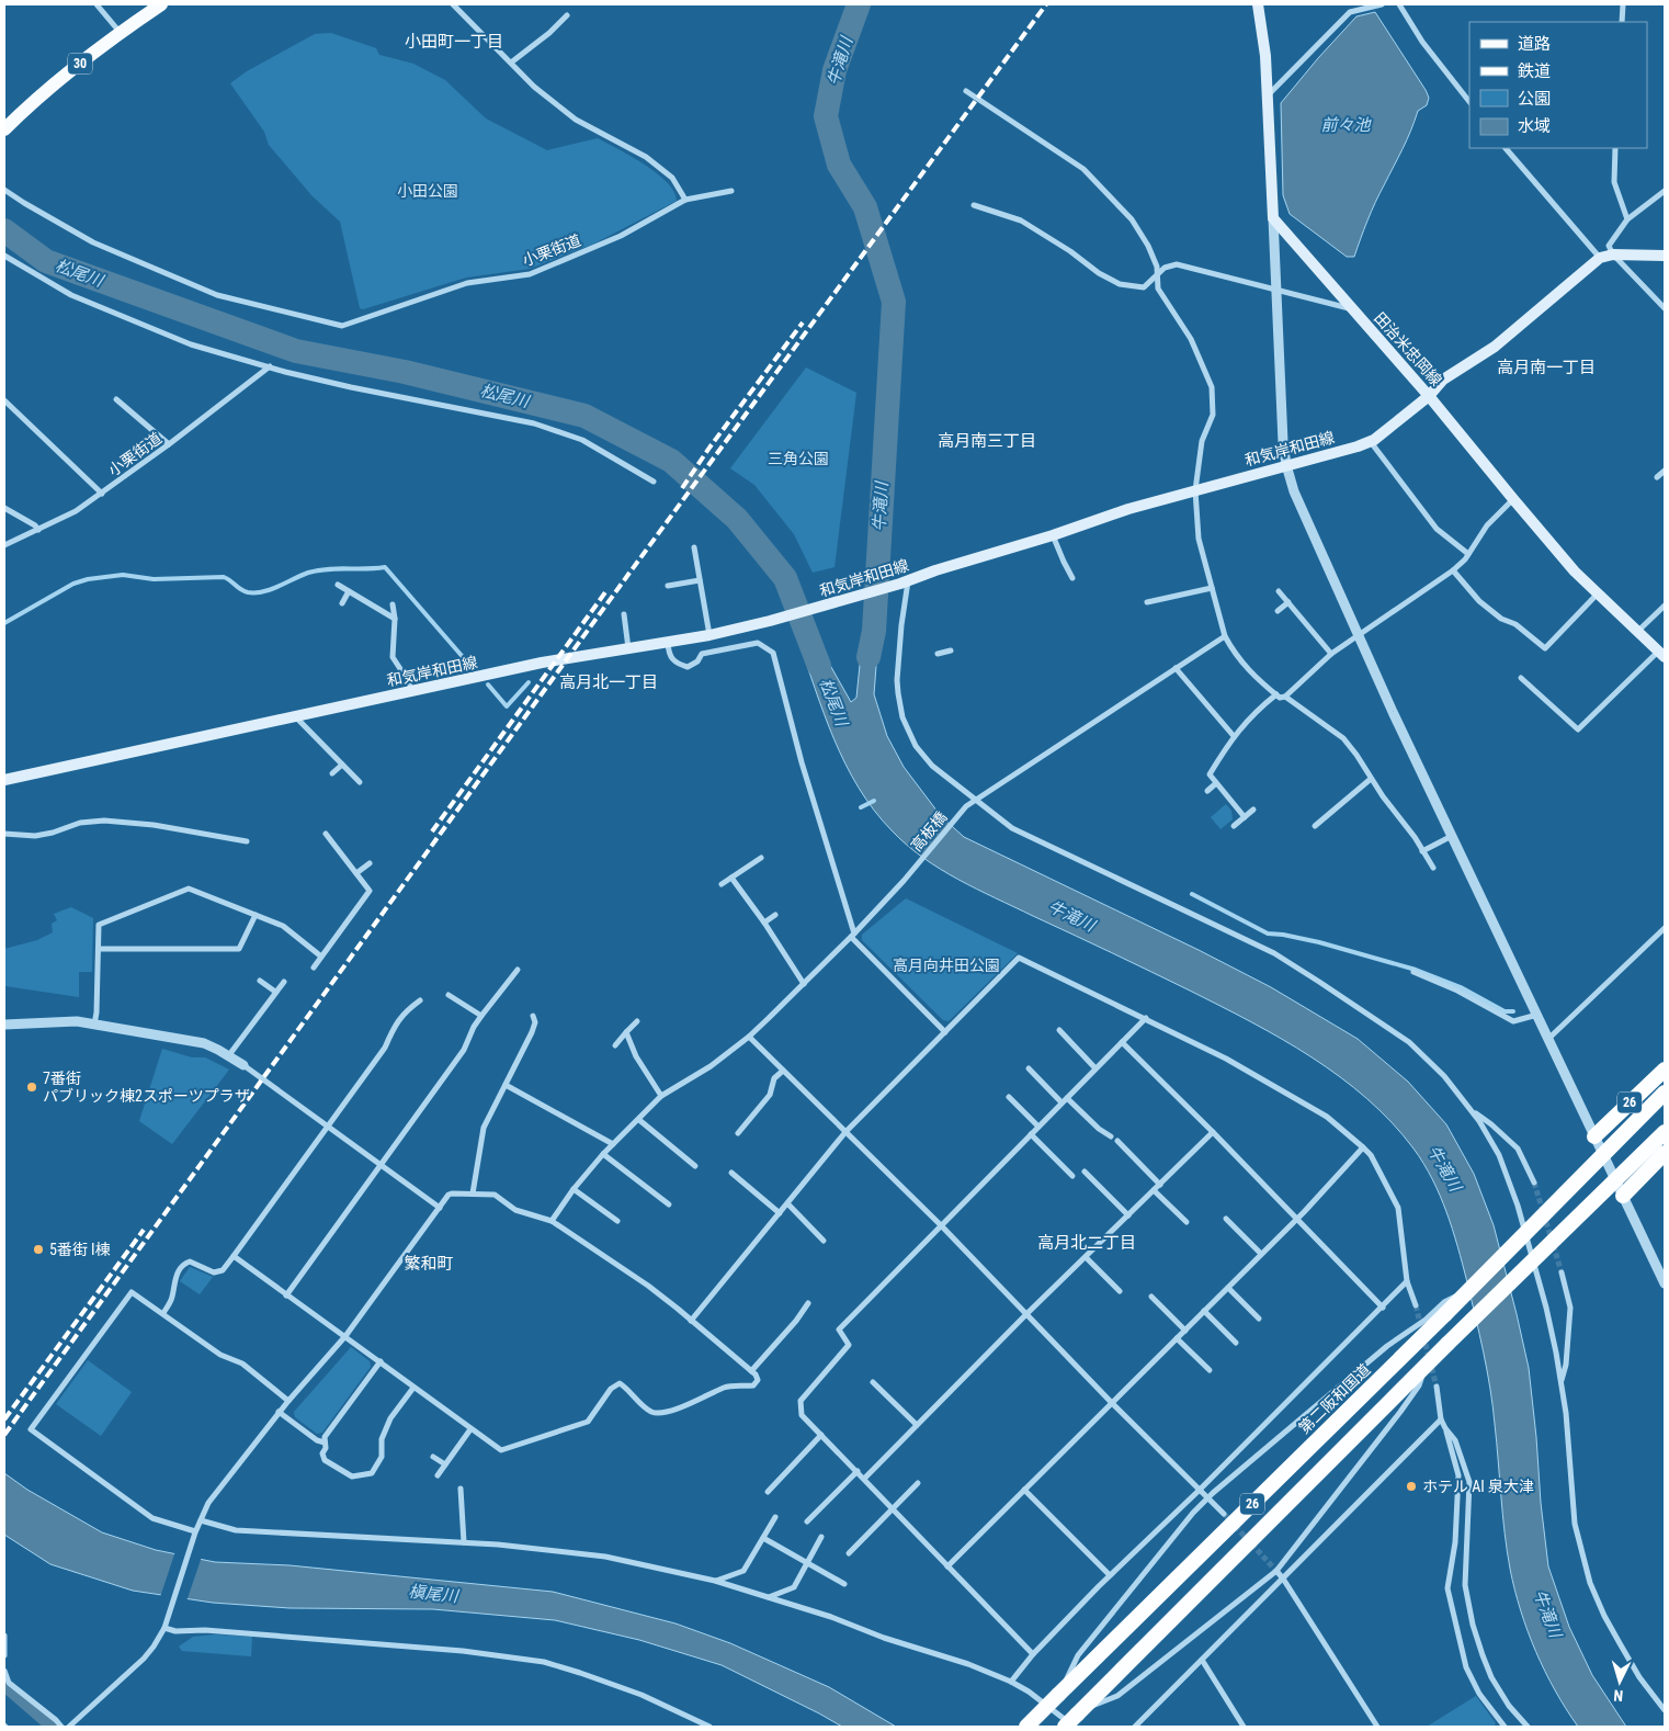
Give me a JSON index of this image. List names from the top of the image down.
{
  "streets": {
    "highway": ["26", "第二阪和国道"],
    "main road": ["30", "田治米忠岡線", "和気岸和田線"],
    "street": ["小栗街道", "高板橋"]
  },
  "crossings": [
    ["田治米忠岡線", "和気岸和田線"]
  ],
  "districts": [
    "小田町一丁目",
    "高月南一丁目",
    "高月南三丁目",
    "高月北一丁目",
    "高月北二丁目",
    "繁和町"
  ],
  "water": [
    "牛滝川",
    "前々池",
    "松尾川",
    "槇尾川"
  ],
  "parks": ["小田公園", "三角公園", "高月向井田公園"],
  "places": ["7番街 パブリック棟2スポーツプラザ", "5番街 I棟", "ホテル AI 泉大津"],
  "legend": [
    "道路",
    "鉄道",
    "公園",
    "水域"
  ],
  "north": "bottom"
}
